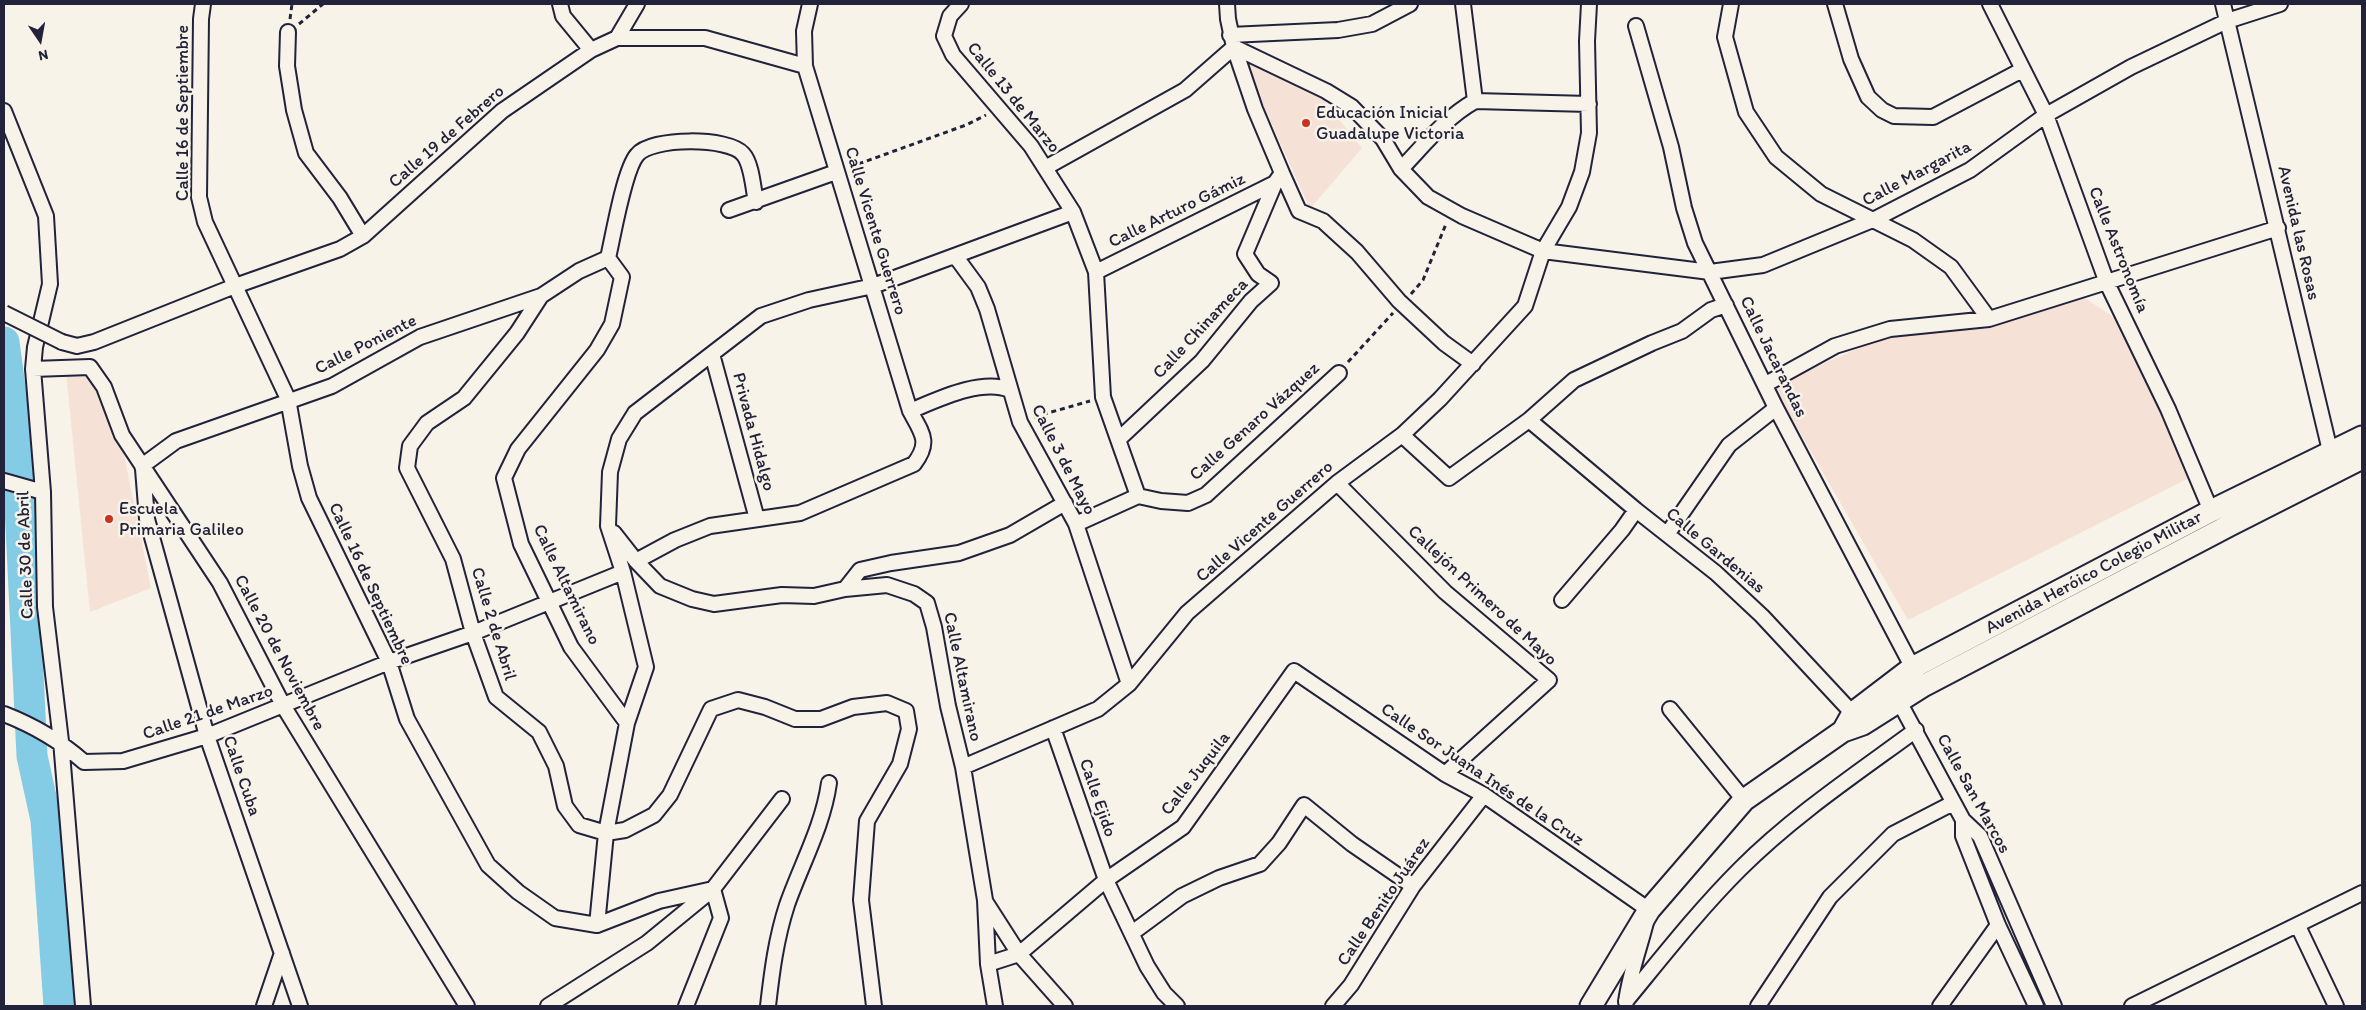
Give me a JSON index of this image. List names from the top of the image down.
{
  "streets": {
    "main road": ["Avenida Heróico Colegio Militar"],
    "street": [
      "Calle 13 de Marzo",
      "Calle 16 de Septiembre",
      "Calle 19 de Febrero",
      "Calle Margarita",
      "Calle Arturo Gámiz",
      "Calle Vicente Guerrero",
      "Avenida las Rosas",
      "Calle Astronomía",
      "Calle Chinameca",
      "Calle Poniente",
      "Calle Jacarandas",
      "Calle Genaro Vázquez",
      "Privada Hidalgo",
      "Calle 3 de Mayo",
      "Calle Gardenias",
      "Calle 30 de Abril",
      "Calle Altamirano",
      "Callejón Primero de Mayo",
      "Calle 2 de Abril",
      "Calle 20 de Noviembre",
      "Calle 21 de Marzo",
      "Calle Juquila",
      "Calle Sor Juana Inés de la Cruz",
      "Calle Cuba",
      "Calle San Marcos",
      "Calle Ejido",
      "Calle Benito Juárez"
    ]
  },
  "crossings": [
    ["Calle 13 de Marzo", "Calle Arturo Gámiz"],
    ["Calle 13 de Marzo", "Calle Chinameca"],
    ["Calle 13 de Marzo", "Calle Genaro Vázquez"],
    ["Calle 16 de Septiembre", "Calle 19 de Febrero"],
    ["Calle 16 de Septiembre", "Calle Poniente"],
    ["Calle 16 de Septiembre", "Calle 21 de Marzo"],
    ["Calle 19 de Febrero", "Calle Vicente Guerrero"],
    ["Calle Margarita", "Calle Vicente Guerrero"],
    ["Calle Margarita", "Avenida las Rosas"],
    ["Calle Margarita", "Calle Astronomía"],
    ["Calle Margarita", "Calle Jacarandas"],
    ["Calle Arturo Gámiz", "Calle Chinameca"],
    ["Calle Vicente Guerrero", "Privada Hidalgo"],
    ["Calle Vicente Guerrero", "Calle 3 de Mayo"],
    ["Calle Vicente Guerrero", "Calle Altamirano"],
    ["Calle Vicente Guerrero", "Callejón Primero de Mayo"],
    ["Calle Vicente Guerrero", "Calle Ejido"],
    ["Avenida las Rosas", "Avenida Heróico Colegio Militar"],
    ["Calle Astronomía", "Avenida Heróico Colegio Militar"],
    ["Calle Poniente", "Calle Altamirano"],
    ["Calle Poniente", "Calle 2 de Abril"],
    ["Calle Poniente", "Calle 20 de Noviembre"],
    ["Calle Poniente", "Calle Cuba"],
    ["Calle Jacarandas", "Avenida Heróico Colegio Militar"],
    ["Calle Gardenias", "Avenida Heróico Colegio Militar"],
    ["Calle 30 de Abril", "Calle 20 de Noviembre"],
    ["Calle 30 de Abril", "Calle 21 de Marzo"],
    ["Avenida Heróico Colegio Militar", "Calle Sor Juana Inés de la Cruz"],
    ["Avenida Heróico Colegio Militar", "Calle San Marcos"],
    ["Calle Altamirano", "Calle 21 de Marzo"],
    ["Callejón Primero de Mayo", "Calle Sor Juana Inés de la Cruz"],
    ["Calle 2 de Abril", "Calle 21 de Marzo"],
    ["Calle 20 de Noviembre", "Calle 21 de Marzo"],
    ["Calle 20 de Noviembre", "Calle Cuba"],
    ["Calle 21 de Marzo", "Calle Cuba"],
    ["Calle Juquila", "Calle Sor Juana Inés de la Cruz"],
    ["Calle Juquila", "Calle Ejido"],
    ["Calle Sor Juana Inés de la Cruz", "Calle Benito Juárez"]
  ],
  "places": ["Educación Inicial Guadalupe Victoria", "Escuela Primaria Galileo"],
  "north": "bottom"
}
